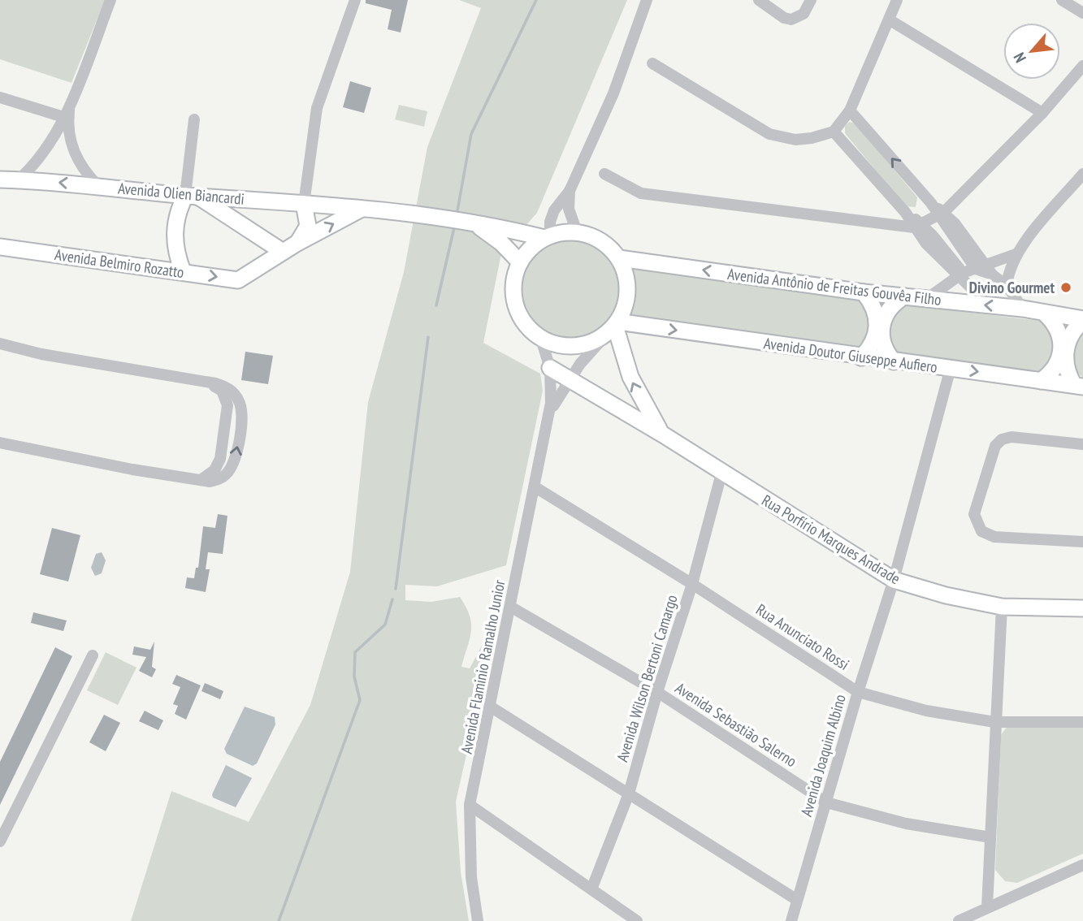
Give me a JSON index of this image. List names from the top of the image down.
{
  "streets": {
    "street": [
      "Avenida Olien Biancardi",
      "Avenida Belmiro Rozatto",
      "Avenida Antônio de Freitas Gouvêa Filho",
      "Avenida Doutor Giuseppe Aufiero",
      "Rua Porfírio Marques Andrade",
      "Rua Anunciato Rossi",
      "Avenida Flaminio Ramalho Junior",
      "Avenida Wilson Bertoni Camargo",
      "Avenida Sebastião Salerno",
      "Avenida Joaquim Albino"
    ]
  },
  "crossings": [
    ["Avenida Olien Biancardi", "Avenida Antônio de Freitas Gouvêa Filho"],
    ["Avenida Olien Biancardi", "Avenida Doutor Giuseppe Aufiero"],
    ["Avenida Olien Biancardi", "Rua Porfírio Marques Andrade"],
    ["Avenida Olien Biancardi", "Avenida Flaminio Ramalho Junior"],
    ["Avenida Antônio de Freitas Gouvêa Filho", "Avenida Doutor Giuseppe Aufiero"],
    ["Avenida Antônio de Freitas Gouvêa Filho", "Rua Porfírio Marques Andrade"],
    ["Avenida Antônio de Freitas Gouvêa Filho", "Avenida Flaminio Ramalho Junior"],
    ["Avenida Doutor Giuseppe Aufiero", "Rua Porfírio Marques Andrade"],
    ["Avenida Doutor Giuseppe Aufiero", "Avenida Flaminio Ramalho Junior"],
    ["Avenida Doutor Giuseppe Aufiero", "Avenida Joaquim Albino"],
    ["Rua Porfírio Marques Andrade", "Avenida Flaminio Ramalho Junior"],
    ["Rua Porfírio Marques Andrade", "Avenida Wilson Bertoni Camargo"],
    ["Rua Porfírio Marques Andrade", "Avenida Joaquim Albino"],
    ["Rua Anunciato Rossi", "Avenida Flaminio Ramalho Junior"],
    ["Rua Anunciato Rossi", "Avenida Wilson Bertoni Camargo"],
    ["Rua Anunciato Rossi", "Avenida Joaquim Albino"],
    ["Avenida Flaminio Ramalho Junior", "Avenida Sebastião Salerno"],
    ["Avenida Wilson Bertoni Camargo", "Avenida Sebastião Salerno"],
    ["Avenida Sebastião Salerno", "Avenida Joaquim Albino"]
  ],
  "places": ["Divino Gourmet"],
  "north": "bottom left"
}
